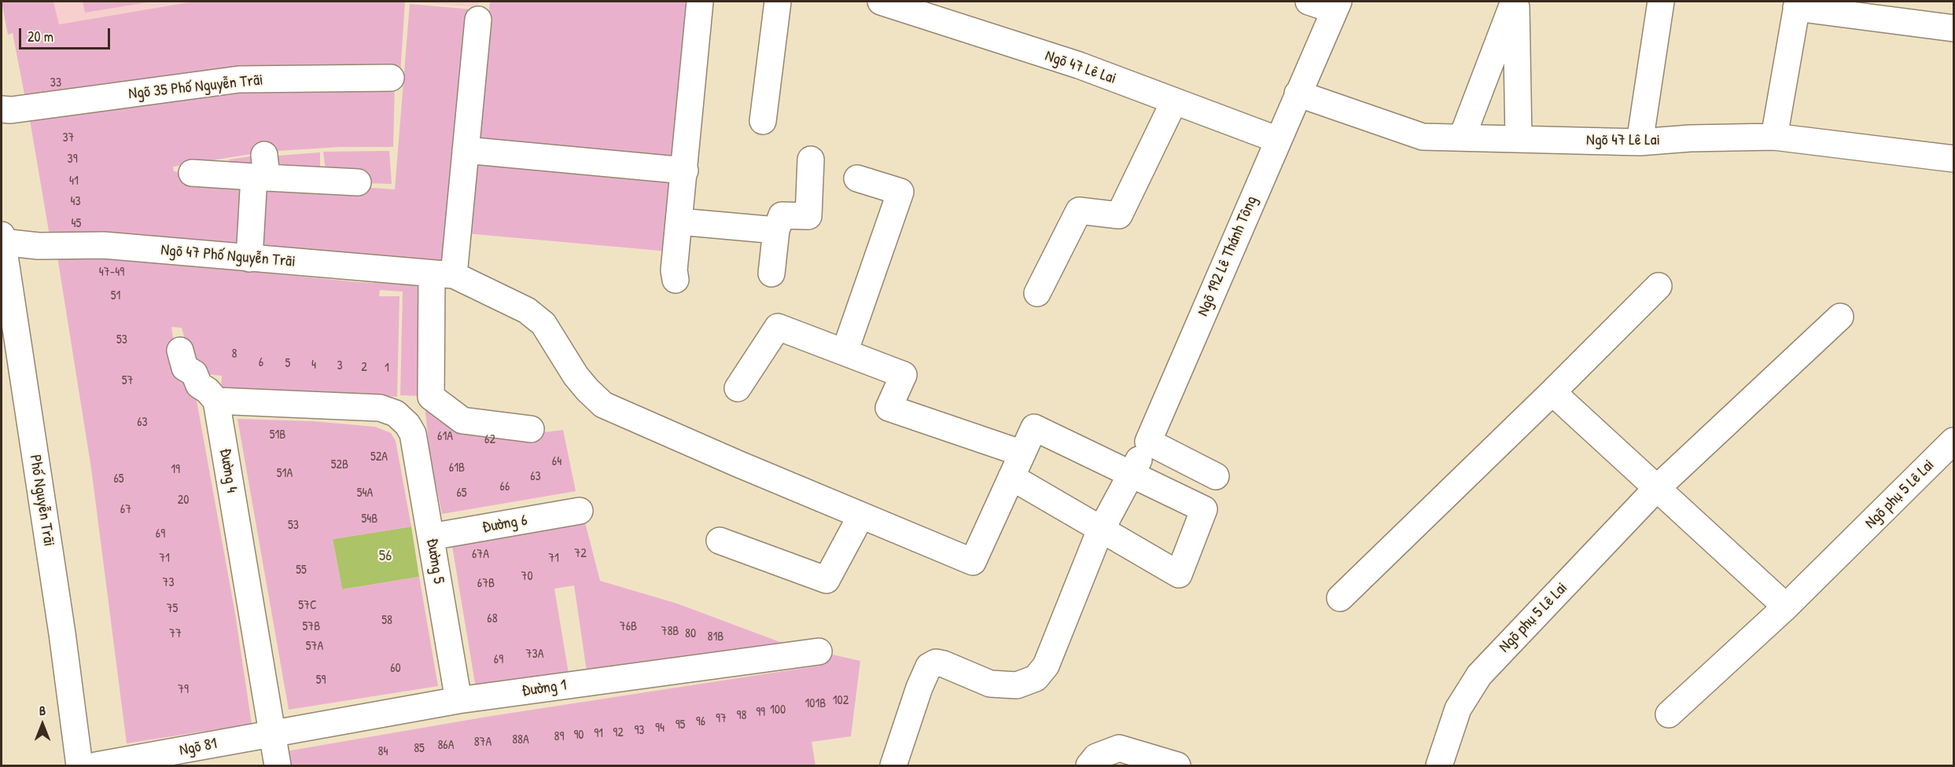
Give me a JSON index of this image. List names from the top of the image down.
{
  "streets": {
    "street": [
      "Ngõ 47 Lê Lai",
      "Ngõ 35 Phố Nguyễn Trãi",
      "Ngõ 47 Phố Nguyễn Trãi",
      "Ngõ 192 Lê Thánh Tông",
      "Đường 4",
      "Ngõ phụ 5 Lê Lai",
      "Phố Nguyễn Trãi",
      "Đường 6",
      "Đường 5",
      "Đường 1",
      "Ngõ 81"
    ]
  },
  "crossings": [
    ["Ngõ 47 Lê Lai", "Ngõ 192 Lê Thánh Tông"],
    ["Ngõ 47 Phố Nguyễn Trãi", "Phố Nguyễn Trãi"],
    ["Đường 4", "Đường 5"],
    ["Đường 4", "Đường 1"],
    ["Đường 4", "Ngõ 81"],
    ["Đường 6", "Đường 5"],
    ["Đường 5", "Đường 1"],
    ["Đường 1", "Ngõ 81"]
  ],
  "parks": ["56"],
  "house_numbers": [
    "33",
    "37",
    "39",
    "41",
    "43",
    "45",
    "47-49",
    "51",
    "53",
    "8",
    "6",
    "5",
    "4",
    "3",
    "2",
    "1",
    "57",
    "63",
    "51B",
    "61A",
    "62",
    "52A",
    "64",
    "52B",
    "61B",
    "19",
    "51A",
    "63",
    "65",
    "66",
    "54A",
    "65",
    "20",
    "67",
    "54B",
    "53",
    "69",
    "72",
    "67A",
    "71",
    "71",
    "55",
    "70",
    "73",
    "67B",
    "57C",
    "75",
    "68",
    "58",
    "57B",
    "76B",
    "78B",
    "77",
    "80",
    "81B",
    "57A",
    "73A",
    "69",
    "60",
    "59",
    "79",
    "102",
    "101B",
    "100",
    "99",
    "98",
    "97",
    "96",
    "95",
    "94",
    "93",
    "92",
    "91",
    "90",
    "89",
    "88A",
    "87A",
    "86A",
    "85",
    "84"
  ],
  "scale_bar": "20 m",
  "north": "top"
}
